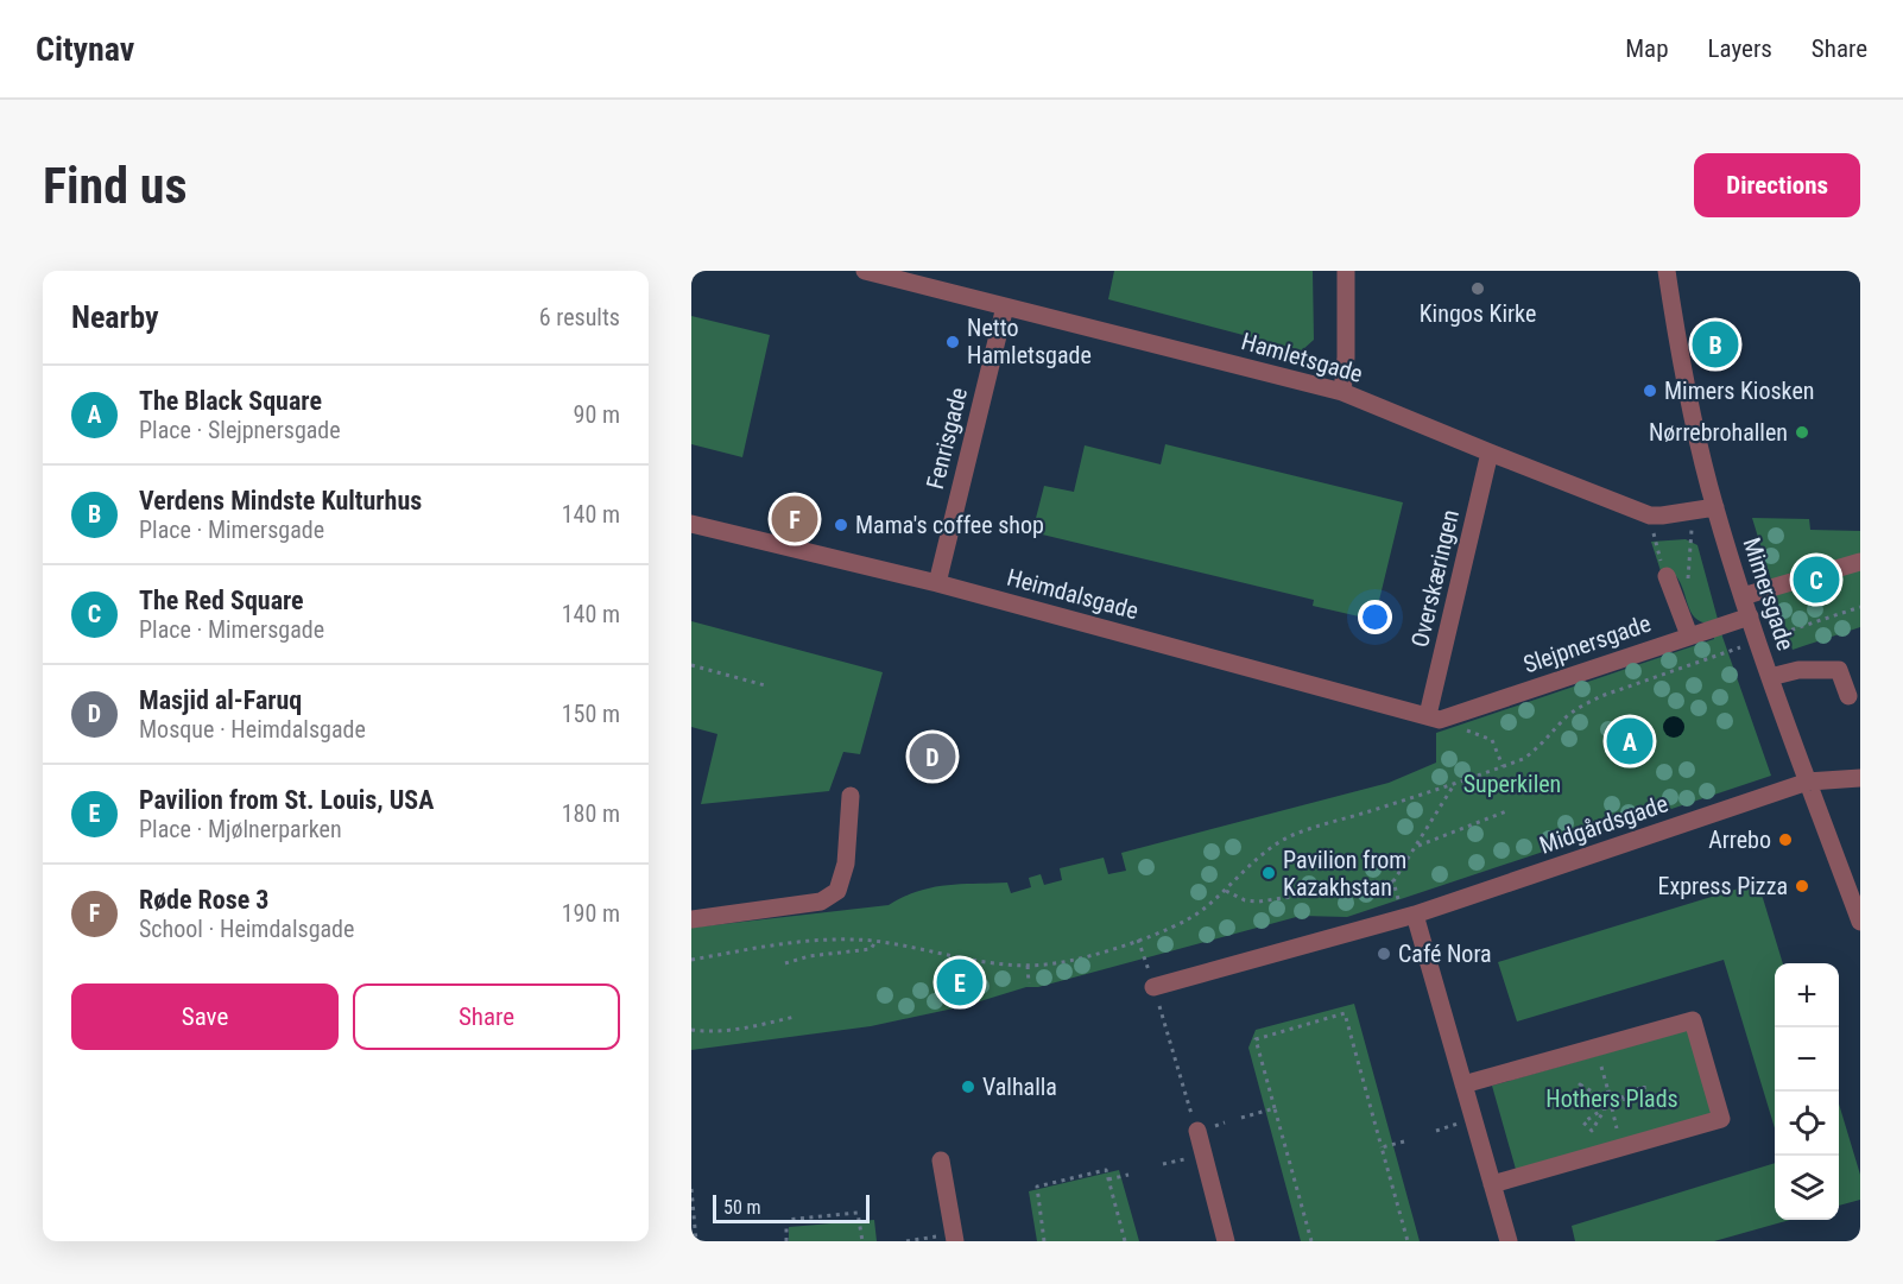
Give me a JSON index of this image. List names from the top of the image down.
{
  "streets": {
    "street": [
      "Hamletsgade",
      "Fenrisgade",
      "Overskæringen",
      "Heimdalsgade",
      "Mimersgade",
      "Slejpnersgade",
      "Midgårdsgade"
    ]
  },
  "crossings": [
    ["Hamletsgade", "Fenrisgade"],
    ["Hamletsgade", "Overskæringen"],
    ["Hamletsgade", "Mimersgade"],
    ["Fenrisgade", "Heimdalsgade"],
    ["Overskæringen", "Heimdalsgade"],
    ["Overskæringen", "Slejpnersgade"],
    ["Heimdalsgade", "Slejpnersgade"],
    ["Mimersgade", "Slejpnersgade"],
    ["Mimersgade", "Midgårdsgade"]
  ],
  "parks": ["Superkilen", "Hothers Plads"],
  "places": [
    "Kingos Kirke",
    "Netto Hamletsgade",
    "Mimers Kiosken",
    "Nørrebrohallen",
    "Mama's coffee shop",
    "Arrebo",
    "Pavilion from Kazakhstan",
    "Express Pizza",
    "Café Nora",
    "Valhalla"
  ],
  "scale_bar": "50 m",
  "page": {
    "header": "Citynav",
    "nav": ["Map", "Layers", "Share"],
    "buttons": [
      "Directions",
      ["Save", "Share"]
    ],
    "title": "Find us",
    "heading": ["Nearby", "6 results"],
    "pins": [
      "B",
      "F",
      "C",
      "A",
      "D",
      "E"
    ],
    "list": [
      {
        "mark": "A",
        "name": "The Black Square",
        "note": "Place · Slejpnersgade",
        "value": "90 m"
      },
      {
        "mark": "B",
        "name": "Verdens Mindste Kulturhus",
        "note": "Place · Mimersgade",
        "value": "140 m"
      },
      {
        "mark": "C",
        "name": "The Red Square",
        "note": "Place · Mimersgade",
        "value": "140 m"
      },
      {
        "mark": "D",
        "name": "Masjid al-Faruq",
        "note": "Mosque · Heimdalsgade",
        "value": "150 m"
      },
      {
        "mark": "E",
        "name": "Pavilion from St. Louis, USA",
        "note": "Place · Mjølnerparken",
        "value": "180 m"
      },
      {
        "mark": "F",
        "name": "Røde Rose 3",
        "note": "School · Heimdalsgade",
        "value": "190 m"
      }
    ],
    "map_buttons": ["+", "−"],
    "scale": "50 m"
  }
}
